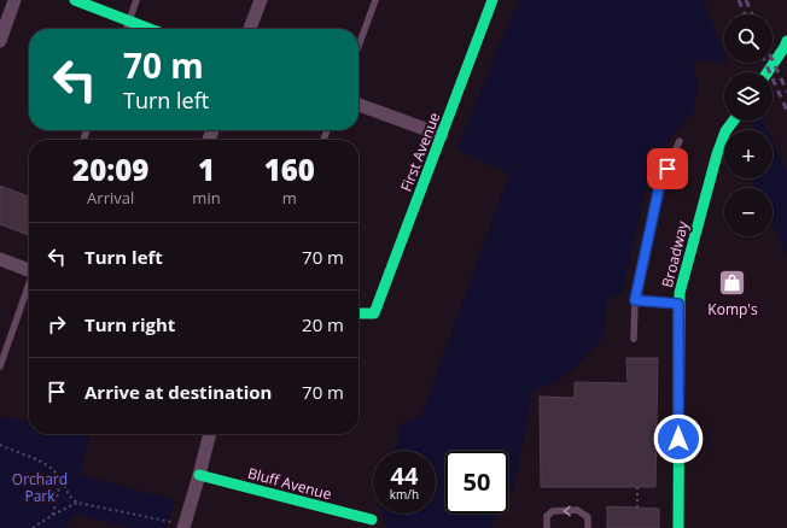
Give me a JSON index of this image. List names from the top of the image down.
{
  "streets": {
    "street": ["First Avenue", "Broadway", "Bluff Avenue"]
  },
  "parks": ["Orchard Park"],
  "places": {
    "shop": ["Komp's"]
  },
  "page": {
    "map_buttons": ["+", "−"],
    "turn": ["70 m", "Turn left"],
    "eta": [
      "20:09",
      "Arrival",
      "1",
      "min",
      "160",
      "m"
    ],
    "list": [
      {
        "name": "Turn left",
        "value": "70 m"
      },
      {
        "name": "Turn right",
        "value": "20 m"
      },
      {
        "name": "Arrive at destination",
        "value": "70 m"
      }
    ],
    "speed": "44 km/h",
    "limit": "50"
  }
}
